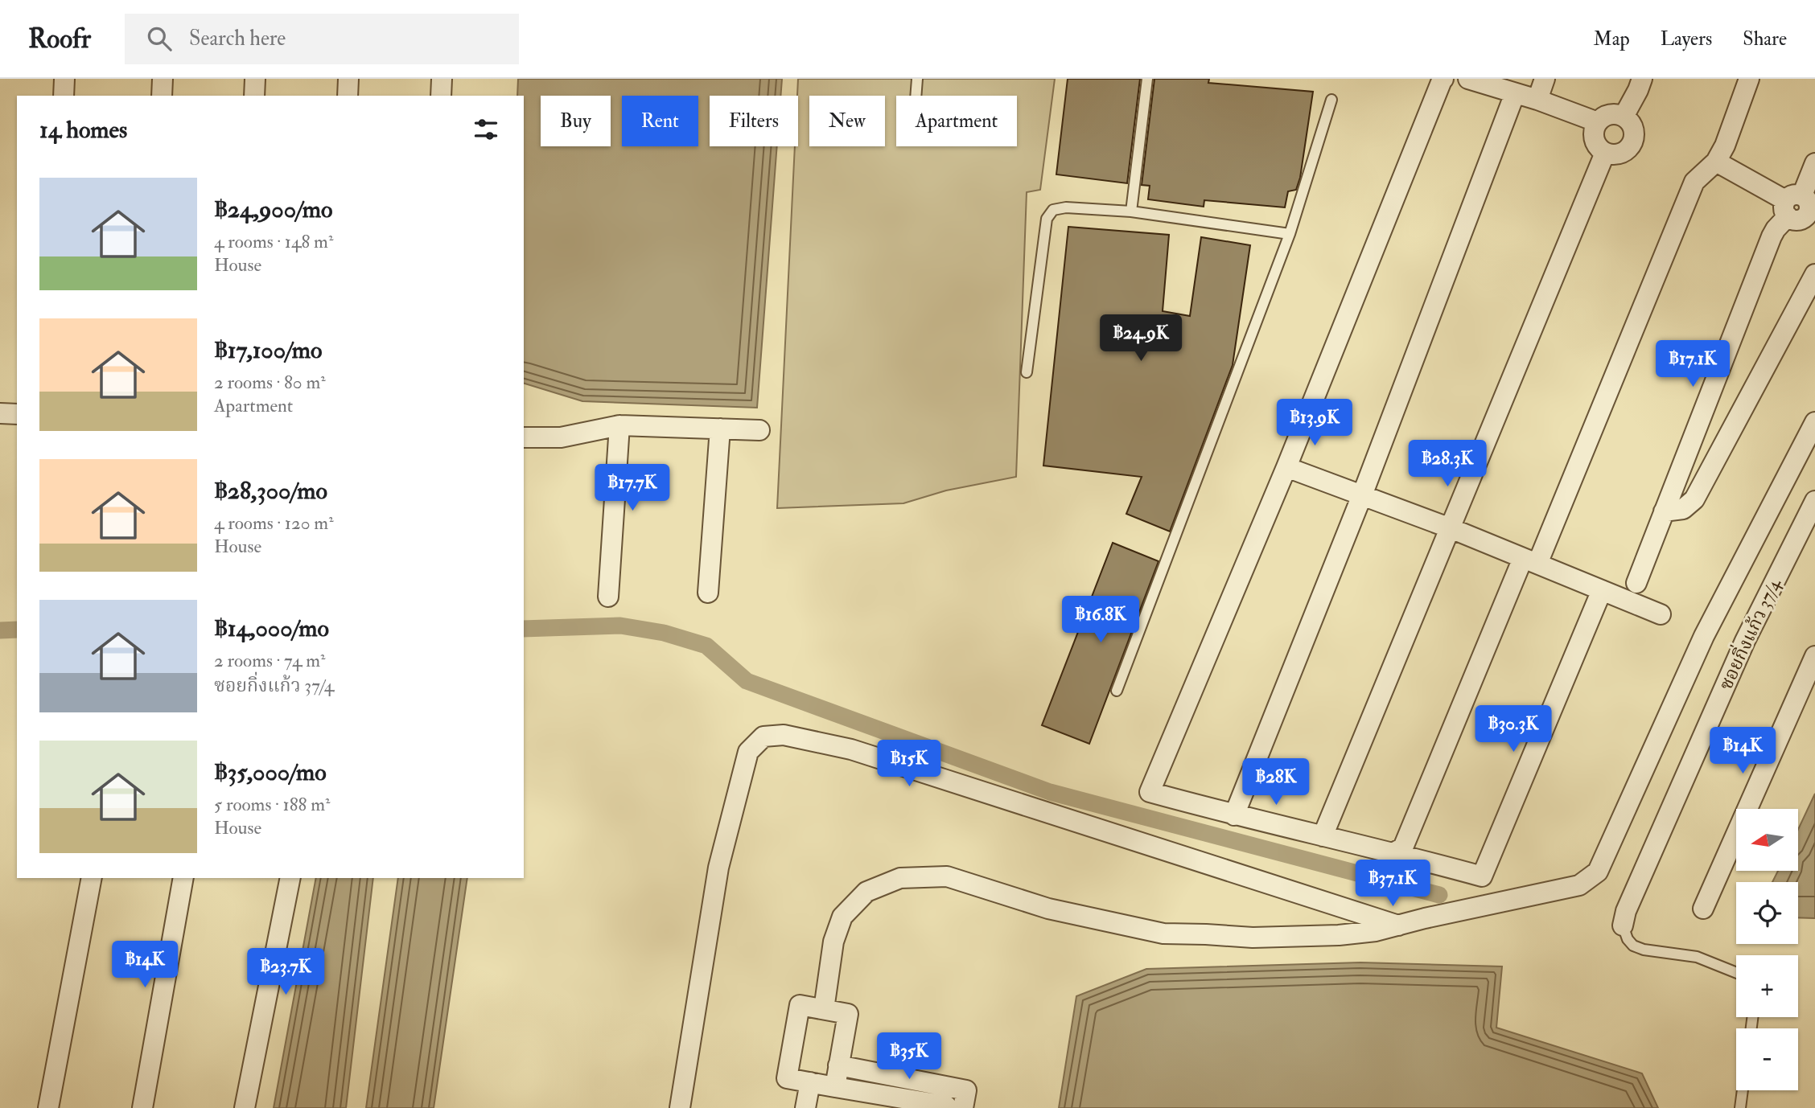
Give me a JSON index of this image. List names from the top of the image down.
{
  "streets": {
    "street": ["ซอยกิ่งแก้ว 37/4"]
  },
  "north": "left",
  "page": {
    "header": "Roofr",
    "search": "Search here",
    "nav": ["Map", "Layers", "Share"],
    "chip": [
      "Buy",
      "Rent",
      "Filters",
      "New",
      "Apartment"
    ],
    "heading": "14 homes",
    "list": [
      {
        "name": "฿24,900/mo",
        "note": "4 rooms · 148 m² · House"
      },
      {
        "name": "฿17,100/mo",
        "note": "2 rooms · 80 m² · Apartment"
      },
      {
        "name": "฿28,300/mo",
        "note": "4 rooms · 120 m² · House"
      },
      {
        "name": "฿14,000/mo",
        "note": "2 rooms · 74 m² · ซอยกิ่งแก้ว 37/4"
      },
      {
        "name": "฿35,000/mo",
        "note": "5 rooms · 188 m² · House"
      }
    ],
    "price": [
      "฿24.9K",
      "฿17.1K",
      "฿13.9K",
      "฿28.3K",
      "฿17.7K",
      "฿16.8K",
      "฿30.3K",
      "฿14K",
      "฿15K",
      "฿28K",
      "฿37.1K",
      "฿14K",
      "฿23.7K",
      "฿35K"
    ],
    "map_buttons": ["+", "−"]
  }
}
